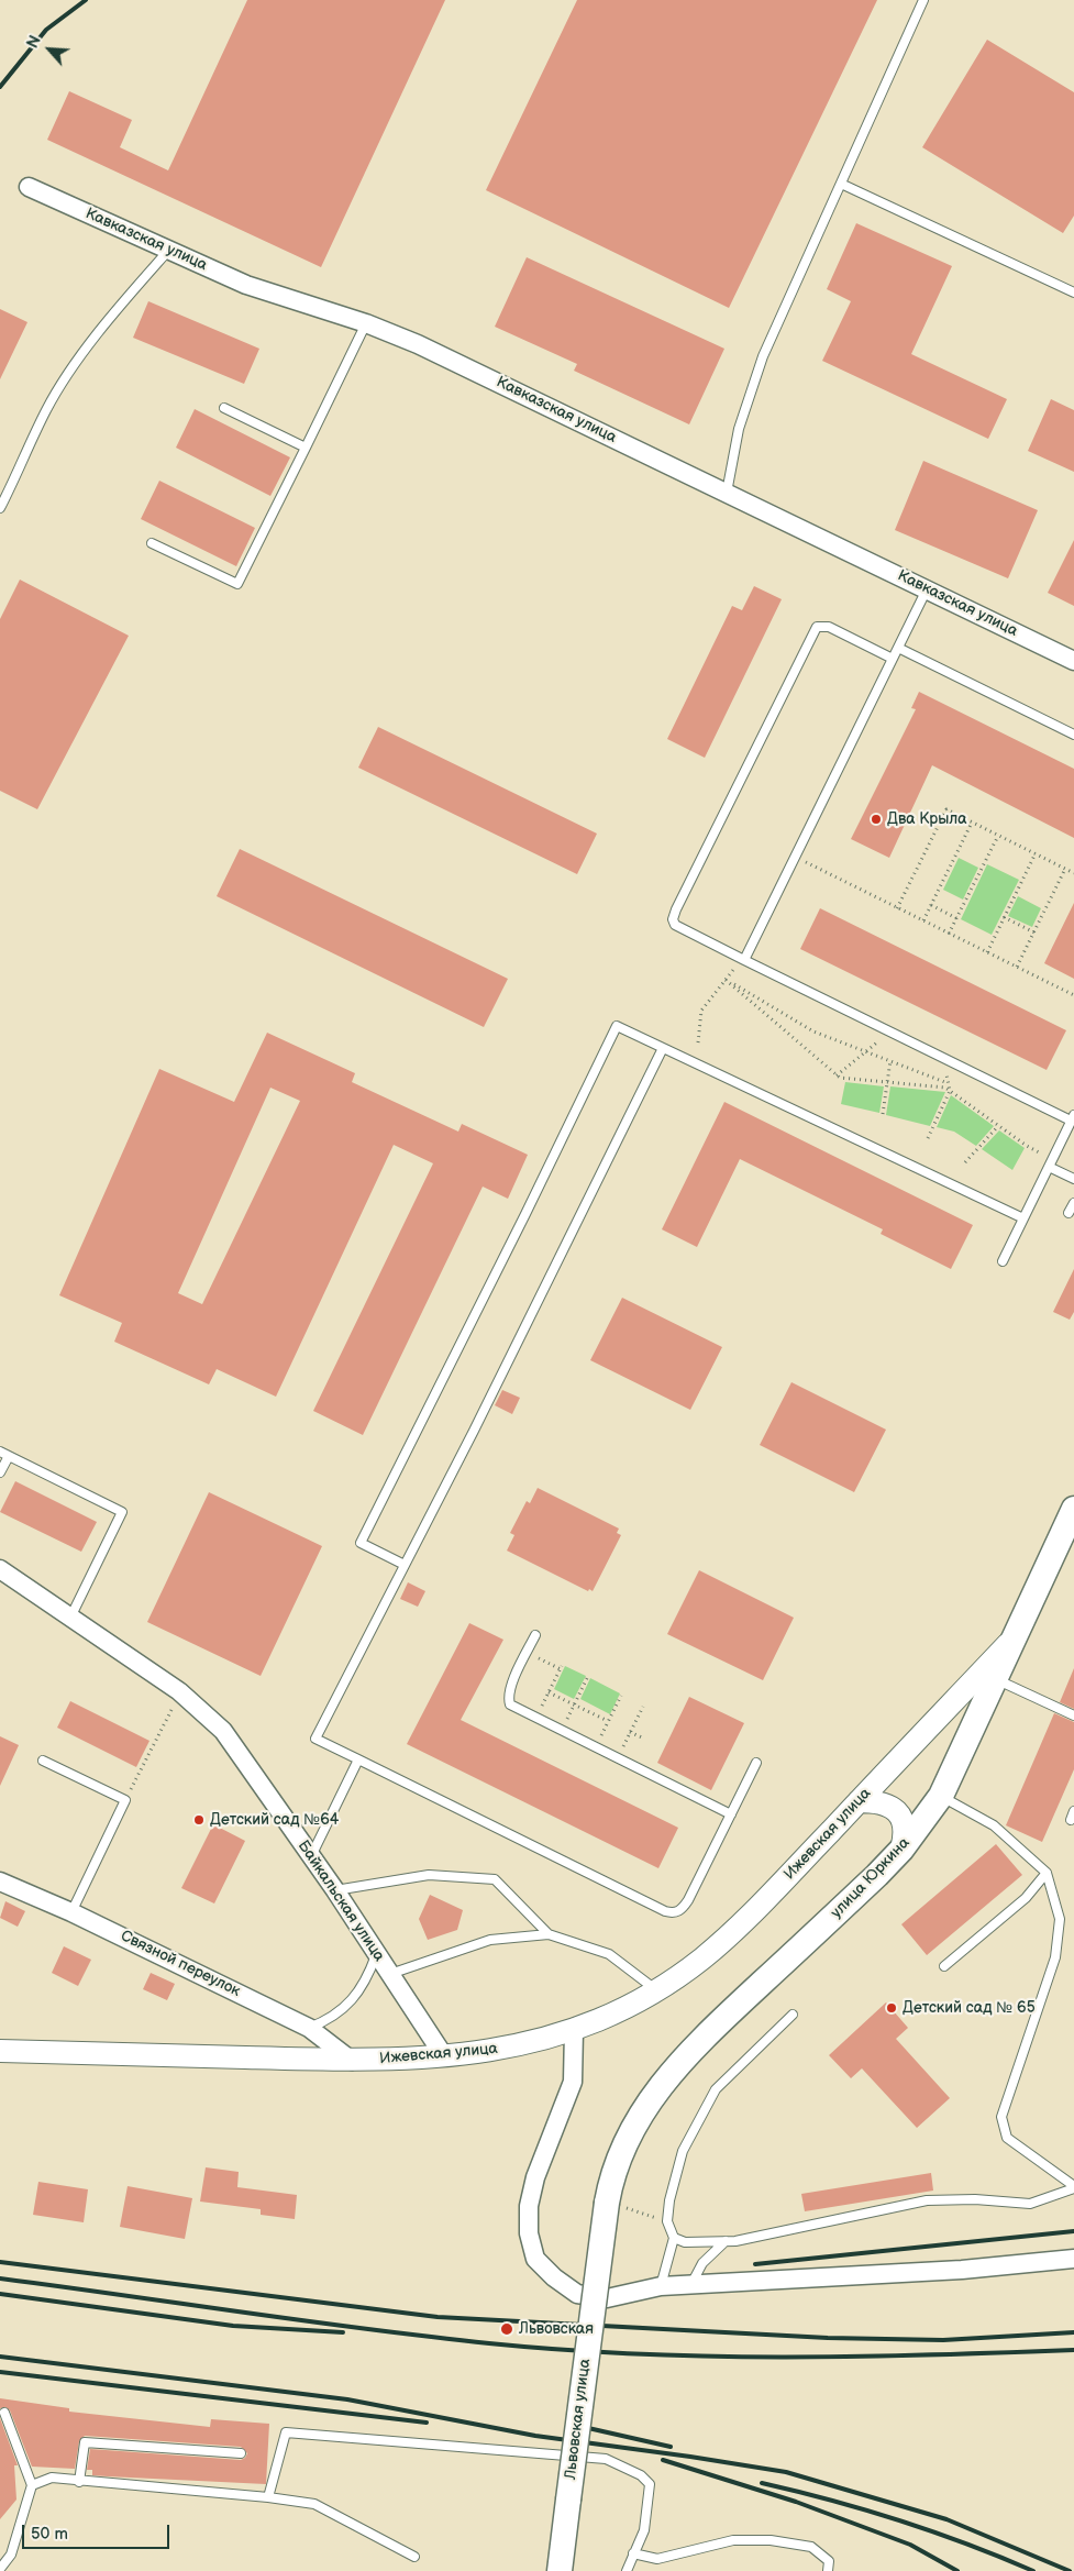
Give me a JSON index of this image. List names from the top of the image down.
{
  "streets": {
    "main road": ["улица Юркина", "Львовская улица"],
    "street": [
      "Кавказская улица",
      "Ижевская улица",
      "Байкальская улица",
      "Связной переулок"
    ]
  },
  "crossings": [
    ["Ижевская улица", "улица Юркина"],
    ["Ижевская улица", "Байкальская улица"],
    ["Ижевская улица", "Связной переулок"],
    ["улица Юркина", "Львовская улица"]
  ],
  "places": [
    "Два Крыла",
    "Детский сад №64",
    "Детский сад № 65",
    "Львовская"
  ],
  "scale_bar": "50 m",
  "north": "top left"
}
